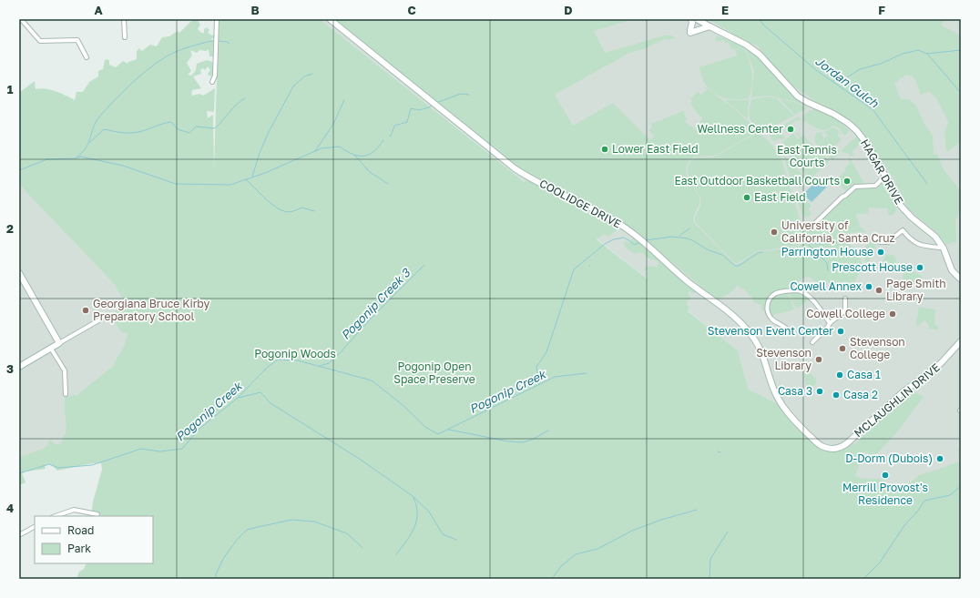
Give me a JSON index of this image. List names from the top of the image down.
{
  "streets": {
    "street": ["HAGAR DRIVE", "COOLIDGE DRIVE", "MCLAUGHLIN DRIVE"]
  },
  "crossings": [
    ["COOLIDGE DRIVE", "MCLAUGHLIN DRIVE"]
  ],
  "water": ["Jordan Gulch", "Pogonip Creek 3", "Pogonip Creek"],
  "parks": ["East Tennis Courts", "Pogonip Woods", "Pogonip Open Space Preserve"],
  "places": [
    "Wellness Center",
    "Lower East Field",
    "East Outdoor Basketball Courts",
    "East Field",
    "University of California, Santa Cruz",
    "Parrington House",
    "Prescott House",
    "Cowell Annex",
    "Page Smith Library",
    "Georgiana Bruce Kirby Preparatory School",
    "Cowell College",
    "Stevenson Event Center",
    "Stevenson College",
    "Stevenson Library",
    "Casa 1",
    "Casa 3",
    "Casa 2",
    "D-Dorm (Dubois)",
    "Merrill Provost's Residence"
  ],
  "legend": ["Road", "Park"],
  "grid": {
    "columns": [
      "A",
      "B",
      "C",
      "D",
      "E",
      "F"
    ],
    "rows": [
      "1",
      "2",
      "3",
      "4"
    ]
  }
}
